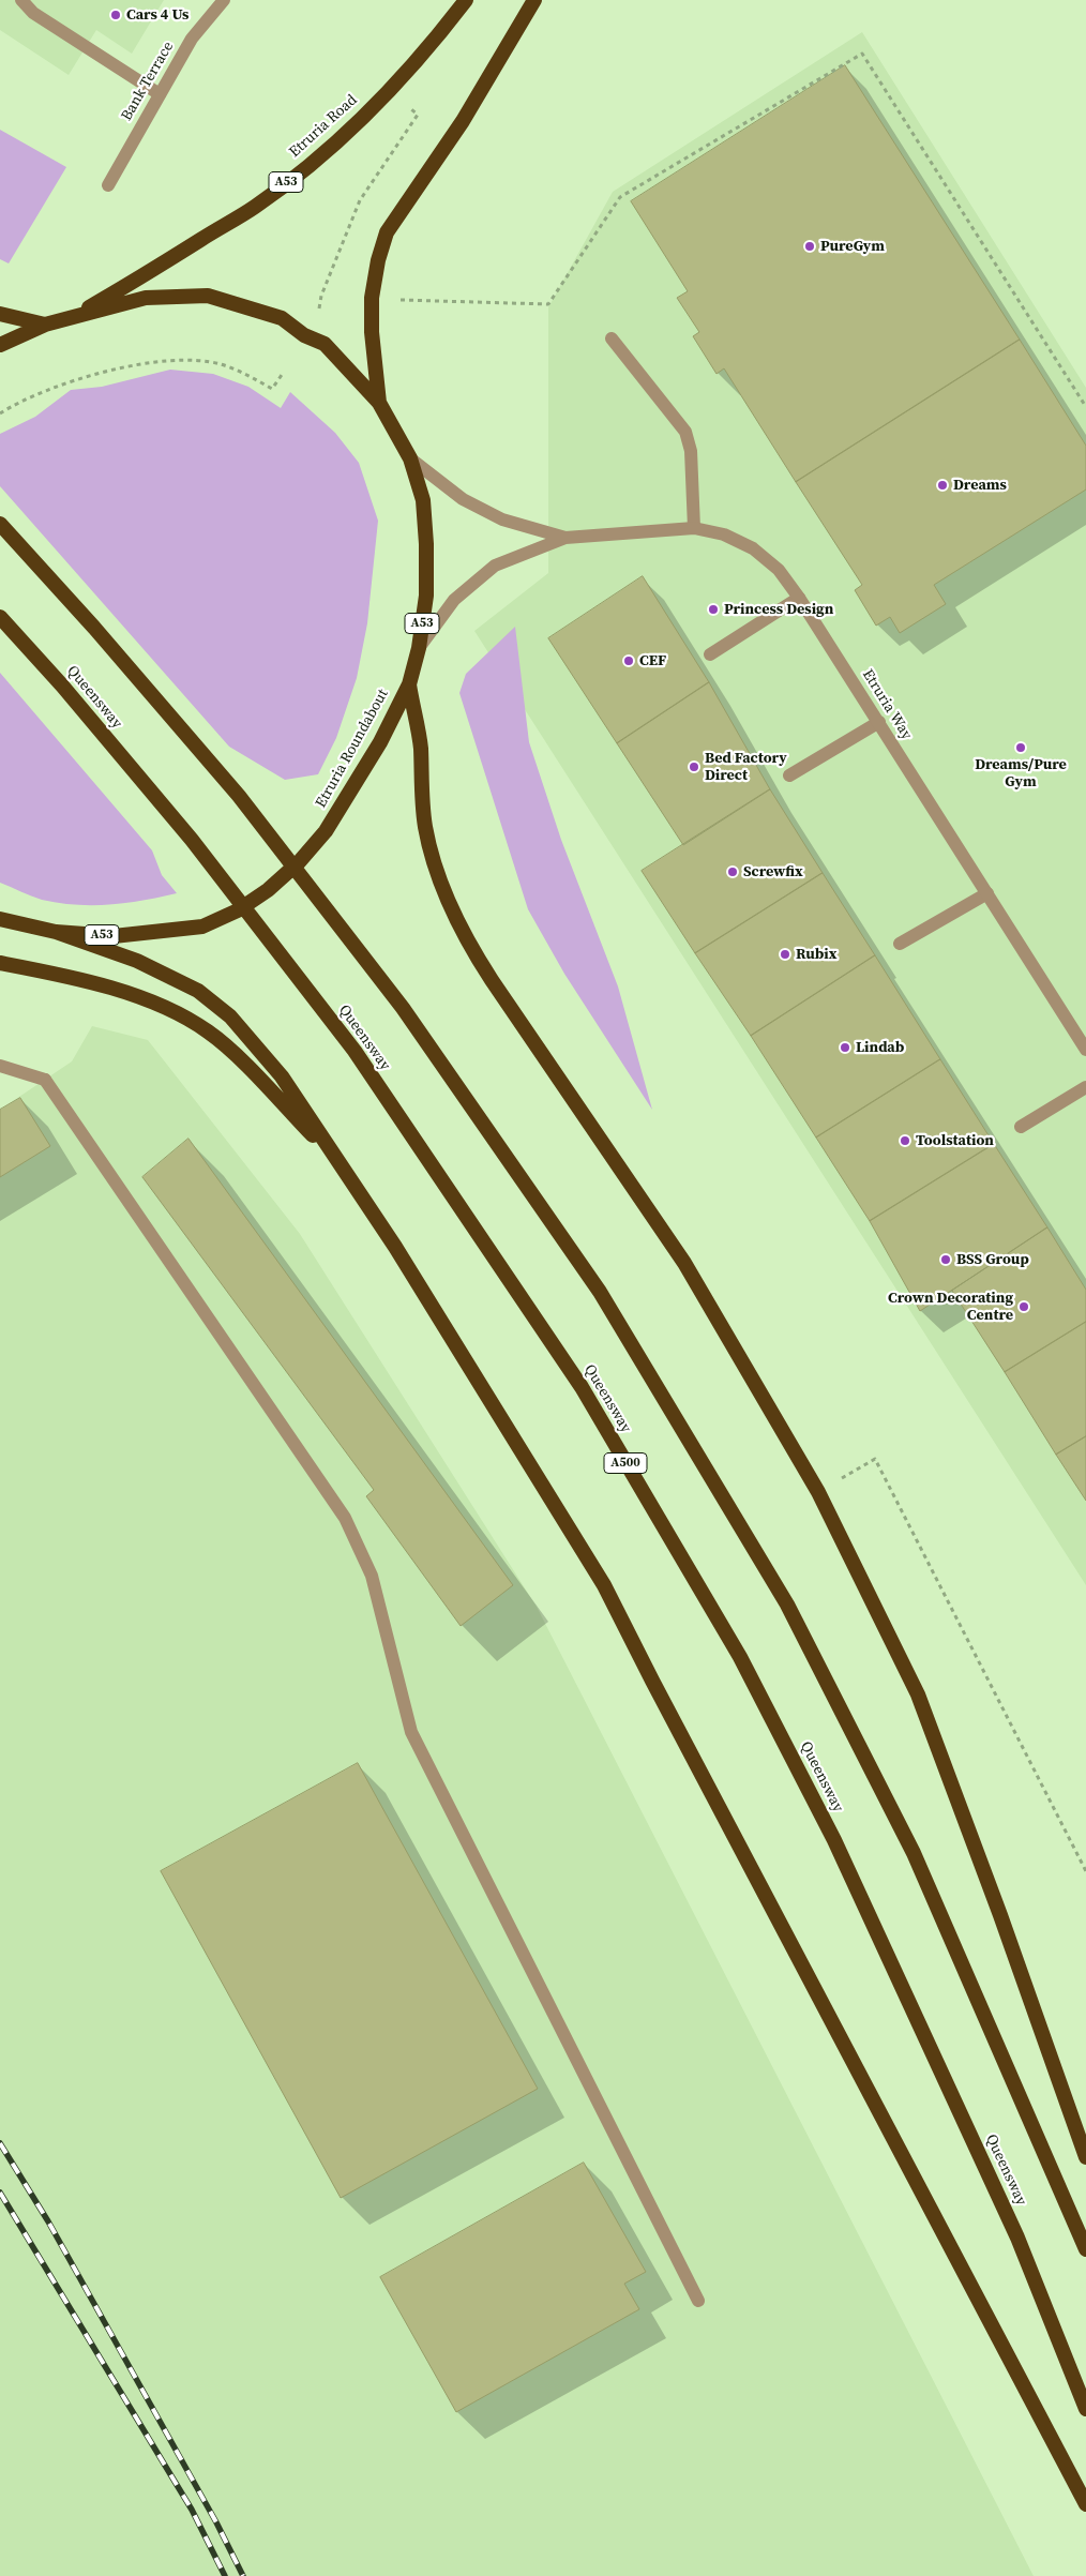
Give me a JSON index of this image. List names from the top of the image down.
{
  "streets": {
    "highway": [
      "Etruria Road",
      "A53",
      "Queensway",
      "Etruria Roundabout",
      "A500"
    ],
    "street": ["Bank Terrace", "Etruria Way"]
  },
  "crossings": [
    ["Etruria Road", "Etruria Roundabout"],
    ["A53", "Etruria Roundabout"],
    ["Etruria Way", "Etruria Roundabout"]
  ],
  "places": [
    "Cars 4 Us",
    "PureGym",
    "Dreams",
    "Princess Design",
    "CEF",
    "Dreams/Pure Gym",
    "Bed Factory Direct",
    "Screwfix",
    "Rubix",
    "Lindab",
    "Toolstation",
    "BSS Group",
    "Crown Decorating Centre"
  ]
}
